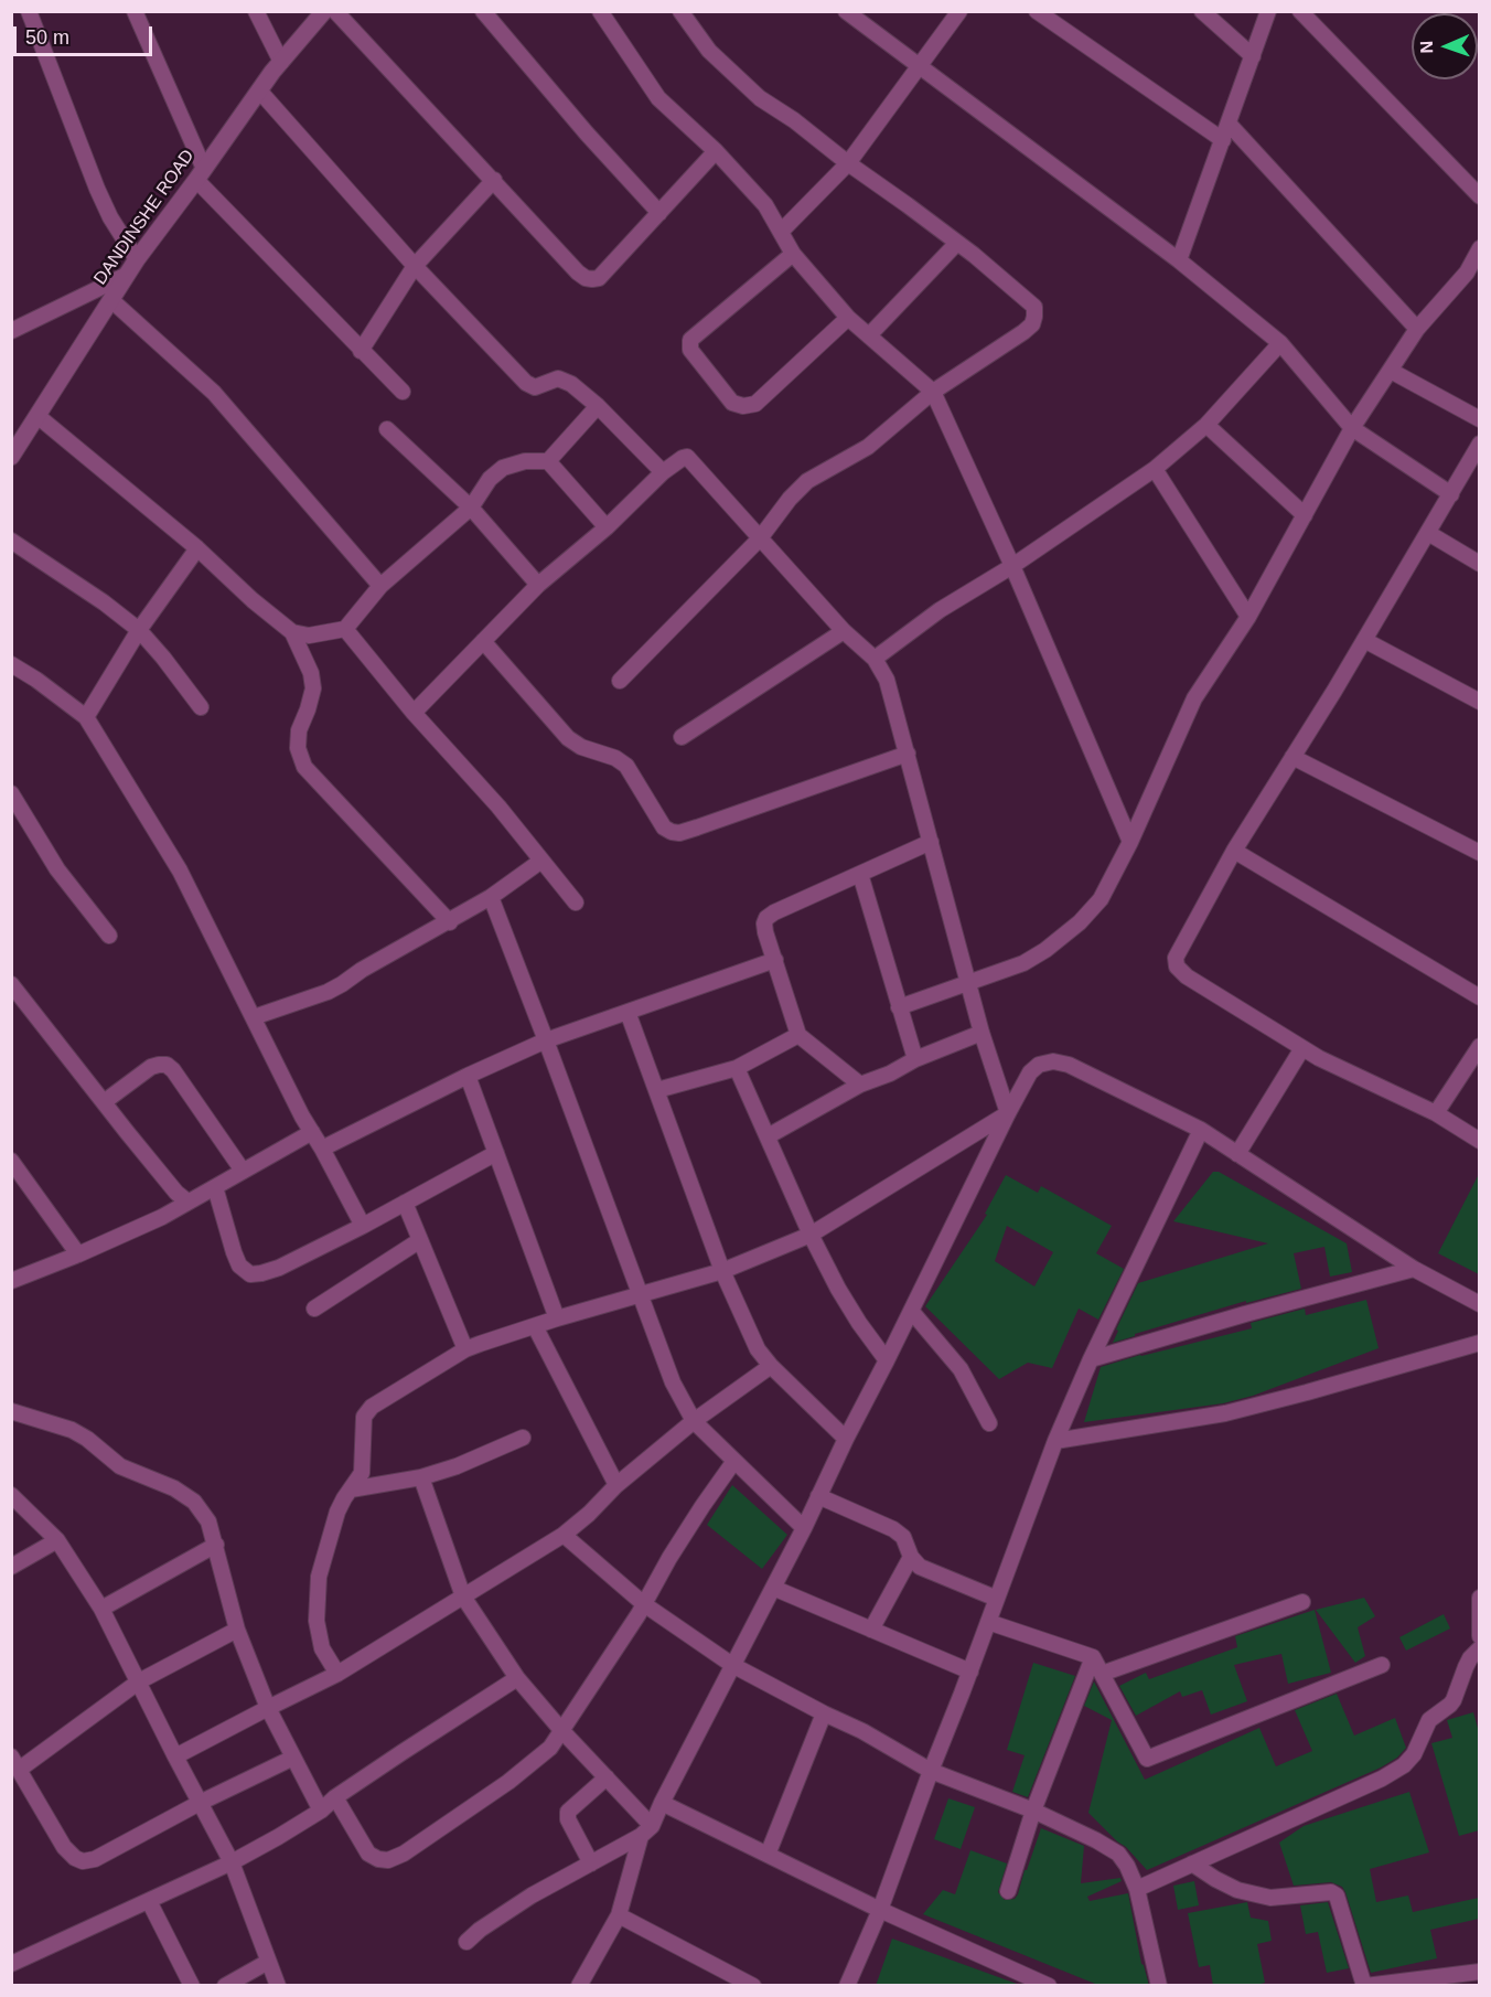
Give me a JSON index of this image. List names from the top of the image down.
{
  "streets": {
    "street": ["DANDINSHE ROAD"]
  },
  "scale_bar": "50 m",
  "north": "left"
}
